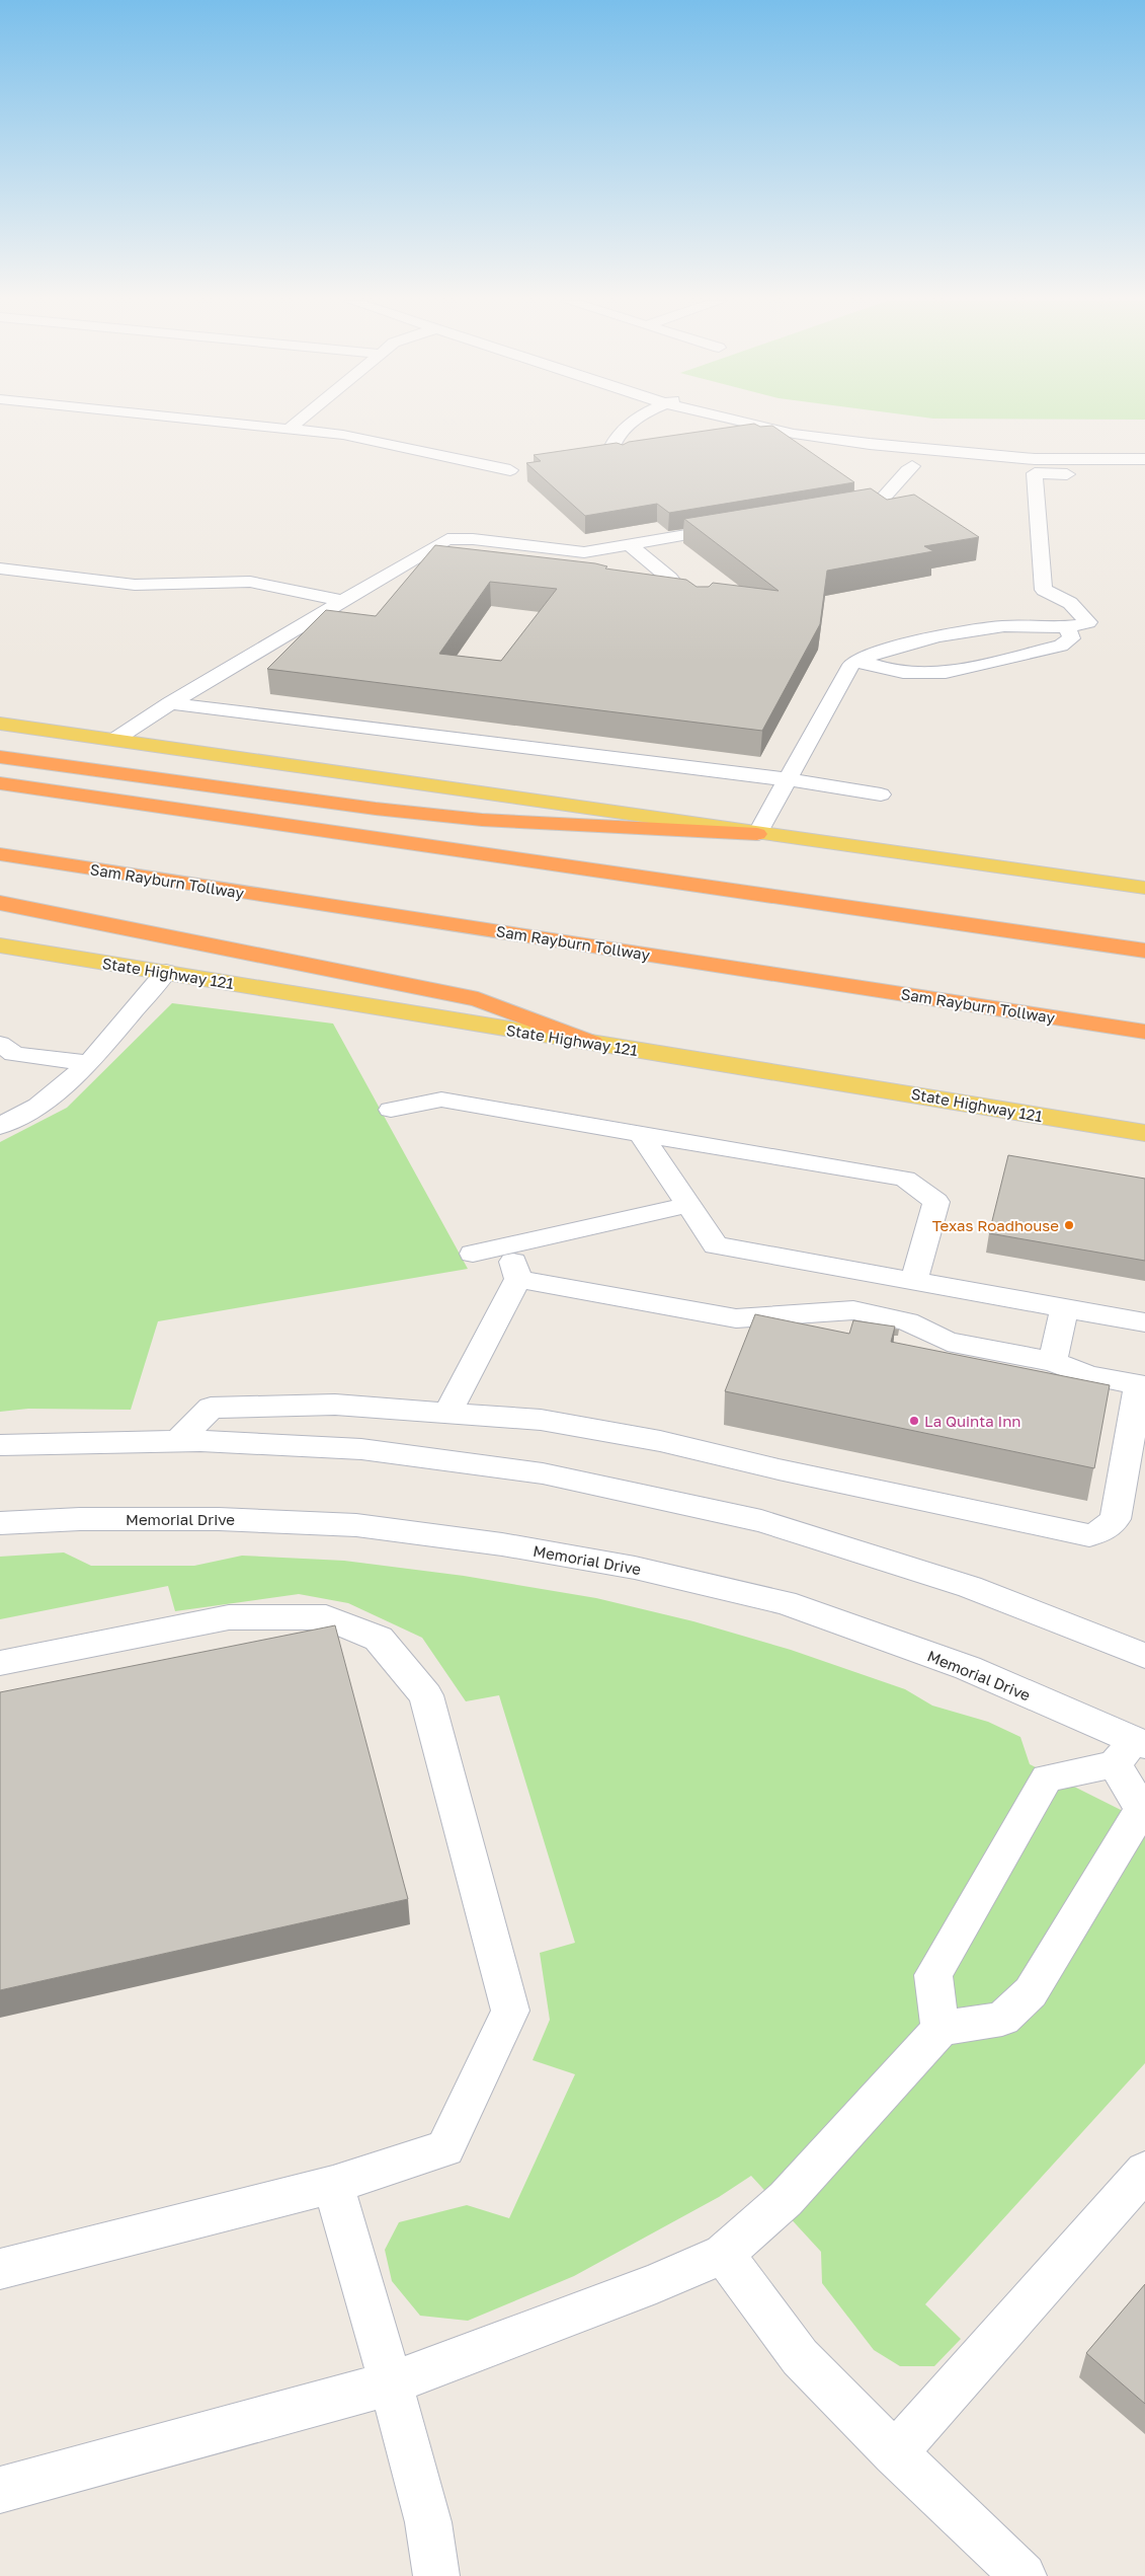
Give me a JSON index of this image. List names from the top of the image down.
{
  "streets": {
    "highway": ["Sam Rayburn Tollway"],
    "main road": ["State Highway 121"],
    "street": ["Memorial Drive"]
  },
  "places": ["Texas Roadhouse", "La Quinta Inn"]
}
